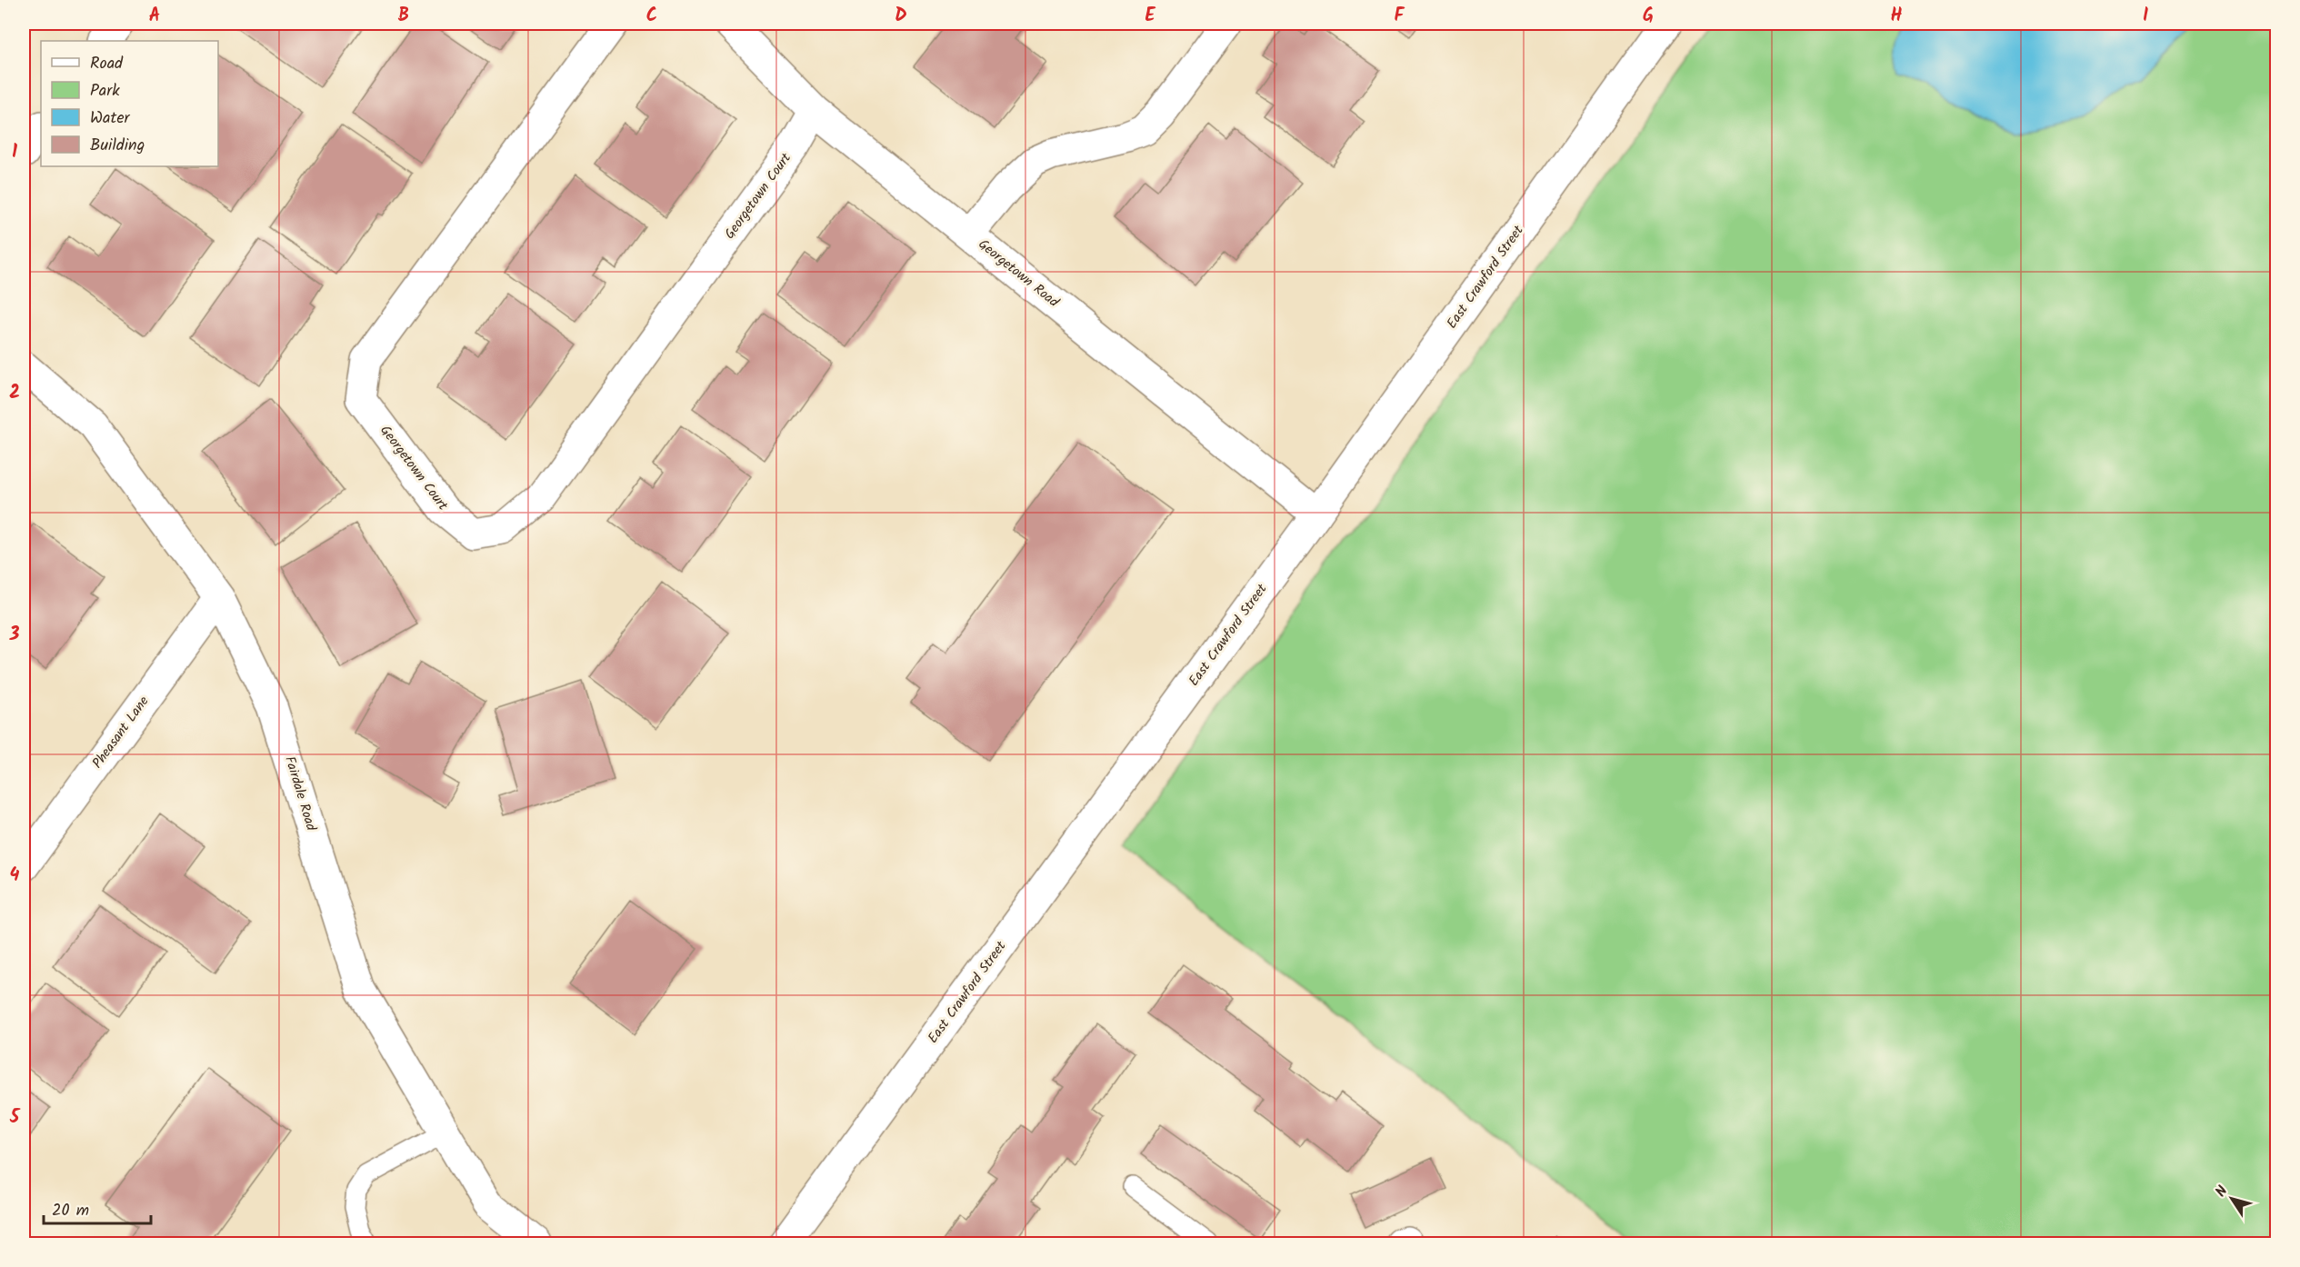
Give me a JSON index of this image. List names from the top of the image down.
{
  "streets": {
    "street": [
      "Georgetown Court",
      "Georgetown Road",
      "East Crawford Street",
      "Pheasant Lane",
      "Fairdale Road"
    ]
  },
  "crossings": [
    ["Georgetown Court", "Georgetown Road"],
    ["Georgetown Road", "East Crawford Street"],
    ["Pheasant Lane", "Fairdale Road"]
  ],
  "legend": [
    "Road",
    "Park",
    "Water",
    "Building"
  ],
  "scale_bar": "20 m",
  "north": "top left",
  "grid": {
    "columns": [
      "A",
      "B",
      "C",
      "D",
      "E",
      "F",
      "G",
      "H",
      "I"
    ],
    "rows": [
      "1",
      "2",
      "3",
      "4",
      "5"
    ]
  }
}
